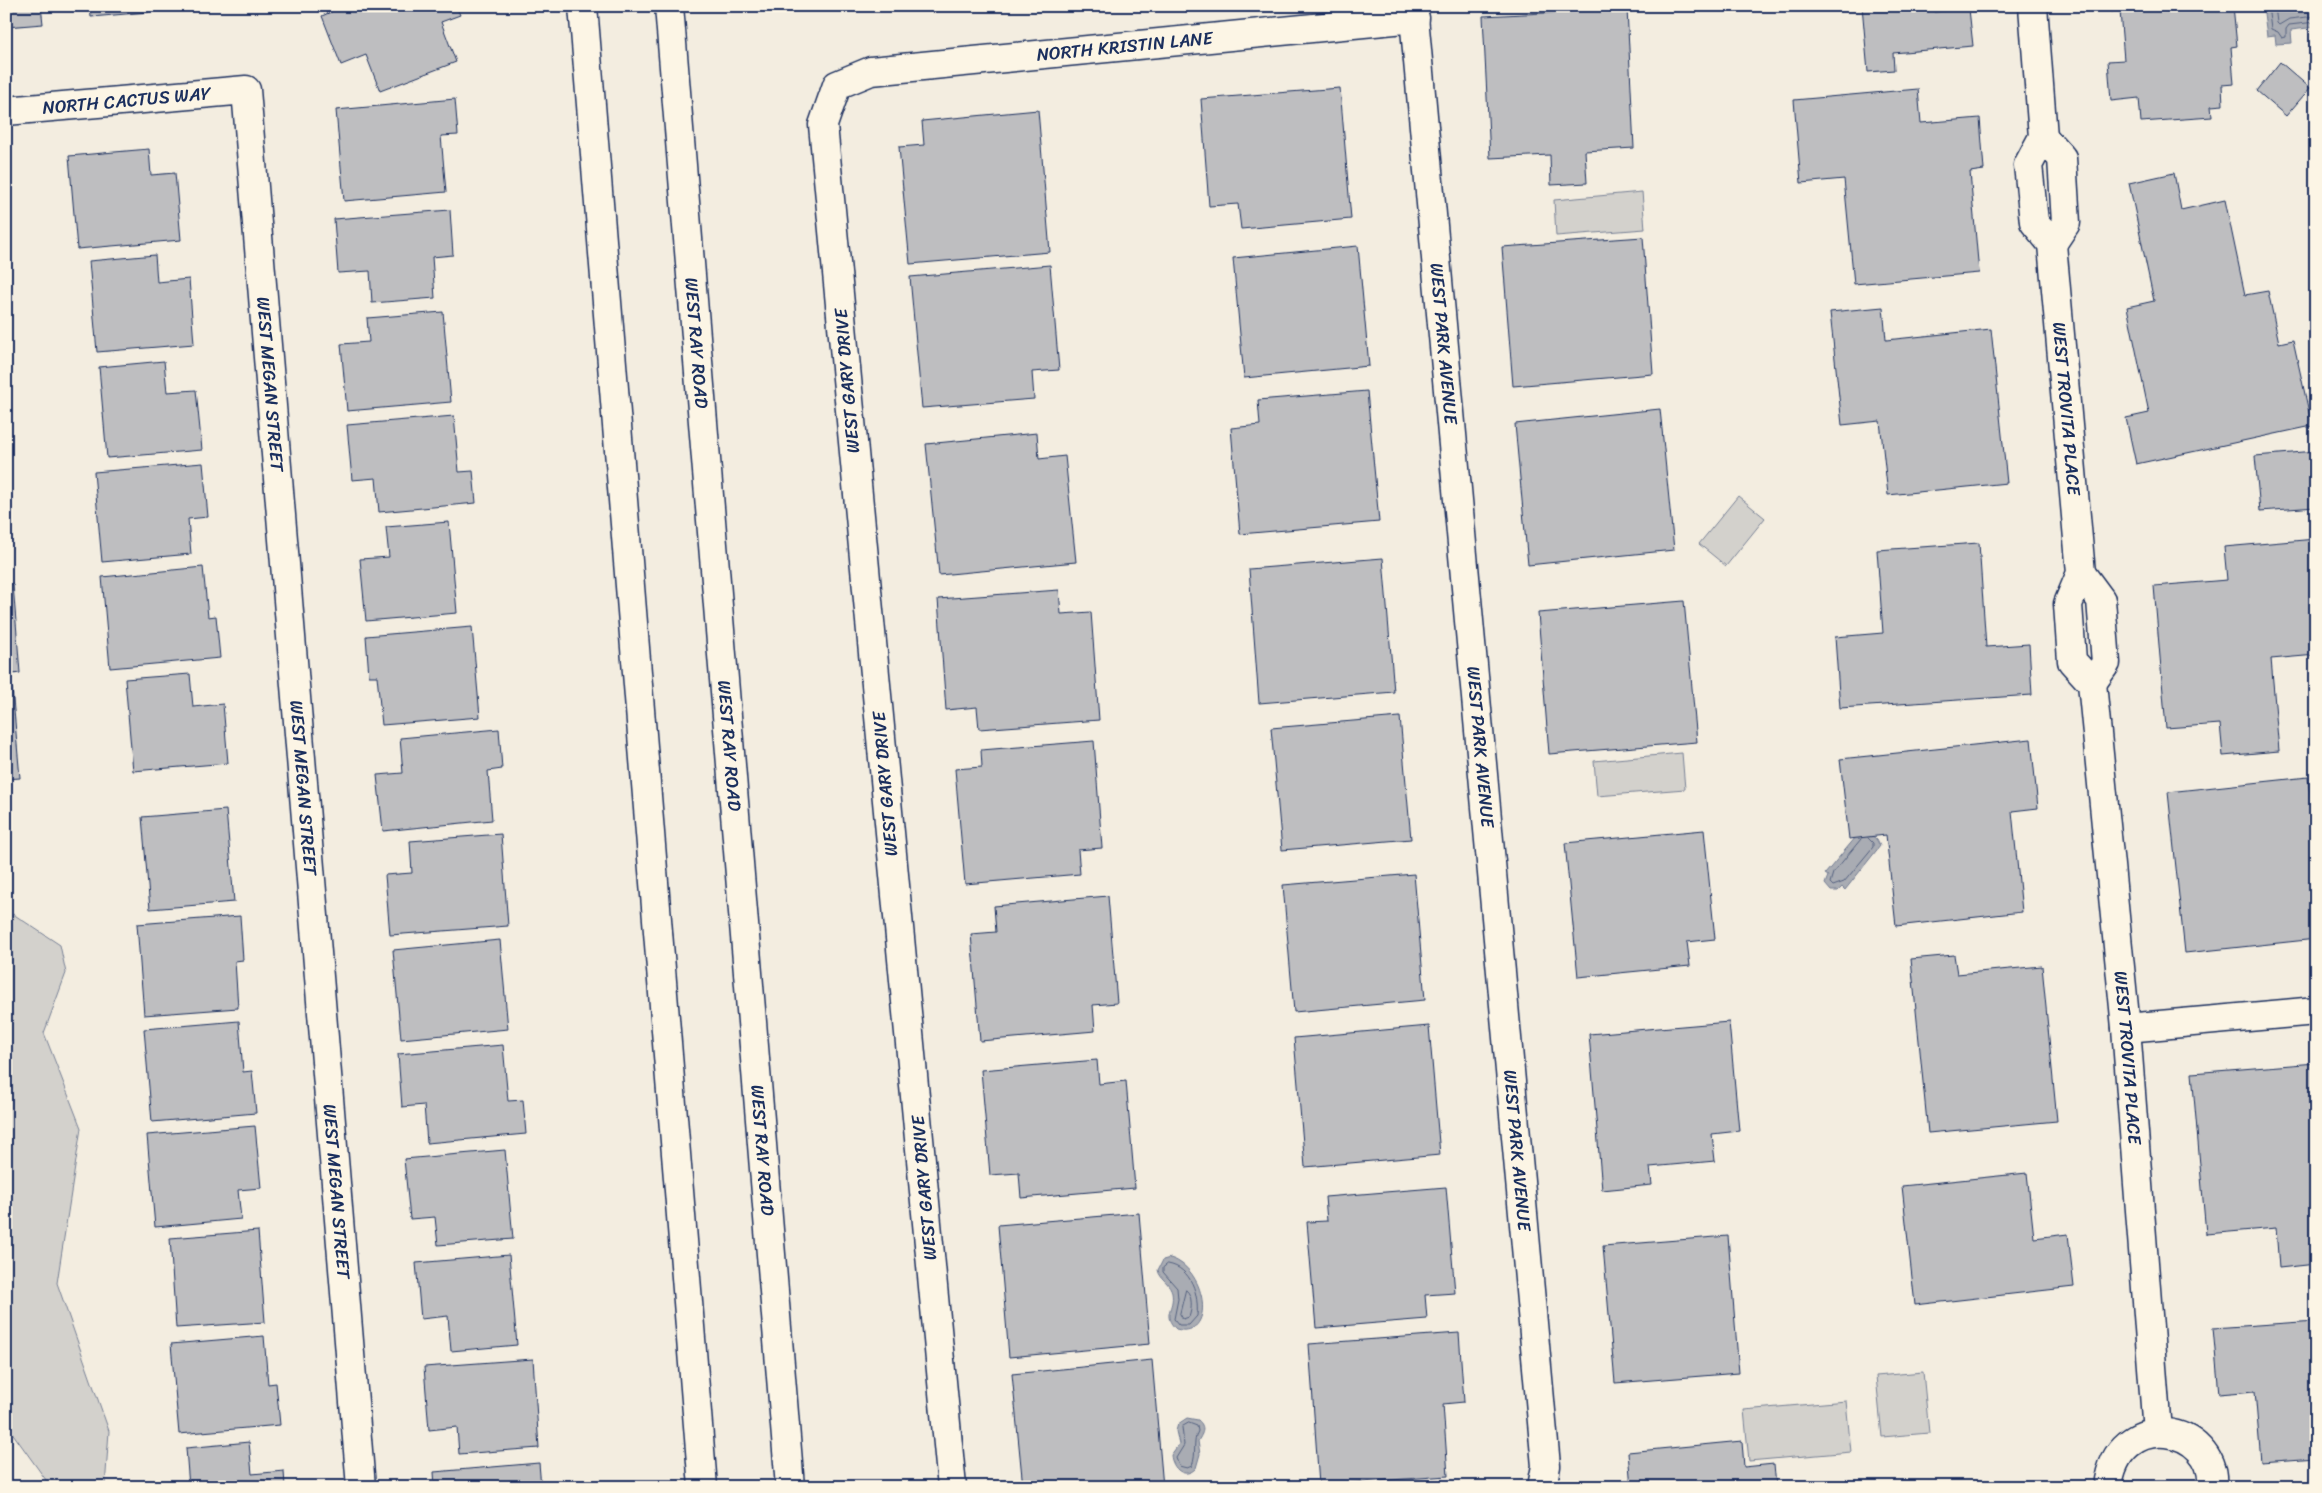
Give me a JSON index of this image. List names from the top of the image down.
{
  "streets": {
    "street": [
      "NORTH KRISTIN LANE",
      "NORTH CACTUS WAY",
      "WEST RAY ROAD",
      "WEST PARK AVENUE",
      "WEST GARY DRIVE",
      "WEST MEGAN STREET",
      "WEST TROVITA PLACE"
    ]
  },
  "crossings": [
    ["NORTH KRISTIN LANE", "WEST PARK AVENUE"],
    ["NORTH KRISTIN LANE", "WEST GARY DRIVE"],
    ["NORTH CACTUS WAY", "WEST MEGAN STREET"]
  ]
}
